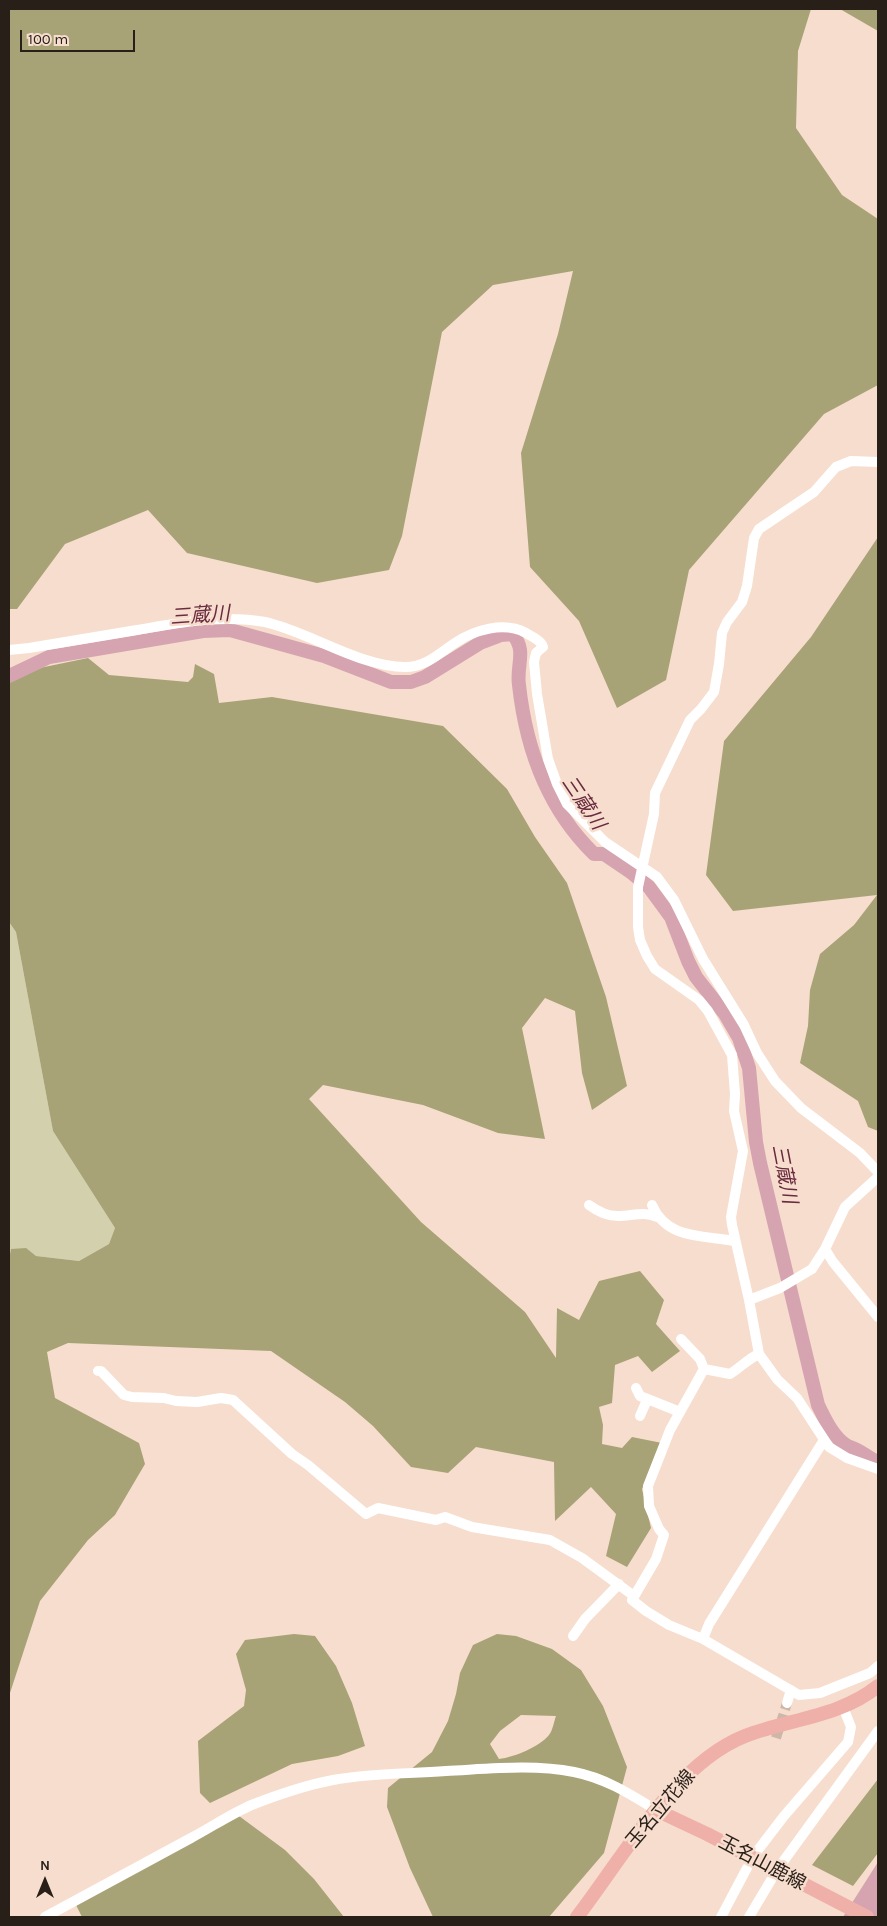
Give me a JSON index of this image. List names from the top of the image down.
{
  "streets": {
    "main road": ["玉名立花線", "玉名山鹿線"]
  },
  "crossings": [
    ["玉名立花線", "玉名山鹿線"]
  ],
  "water": ["三蔵川"],
  "scale_bar": "100 m",
  "north": "top"
}
